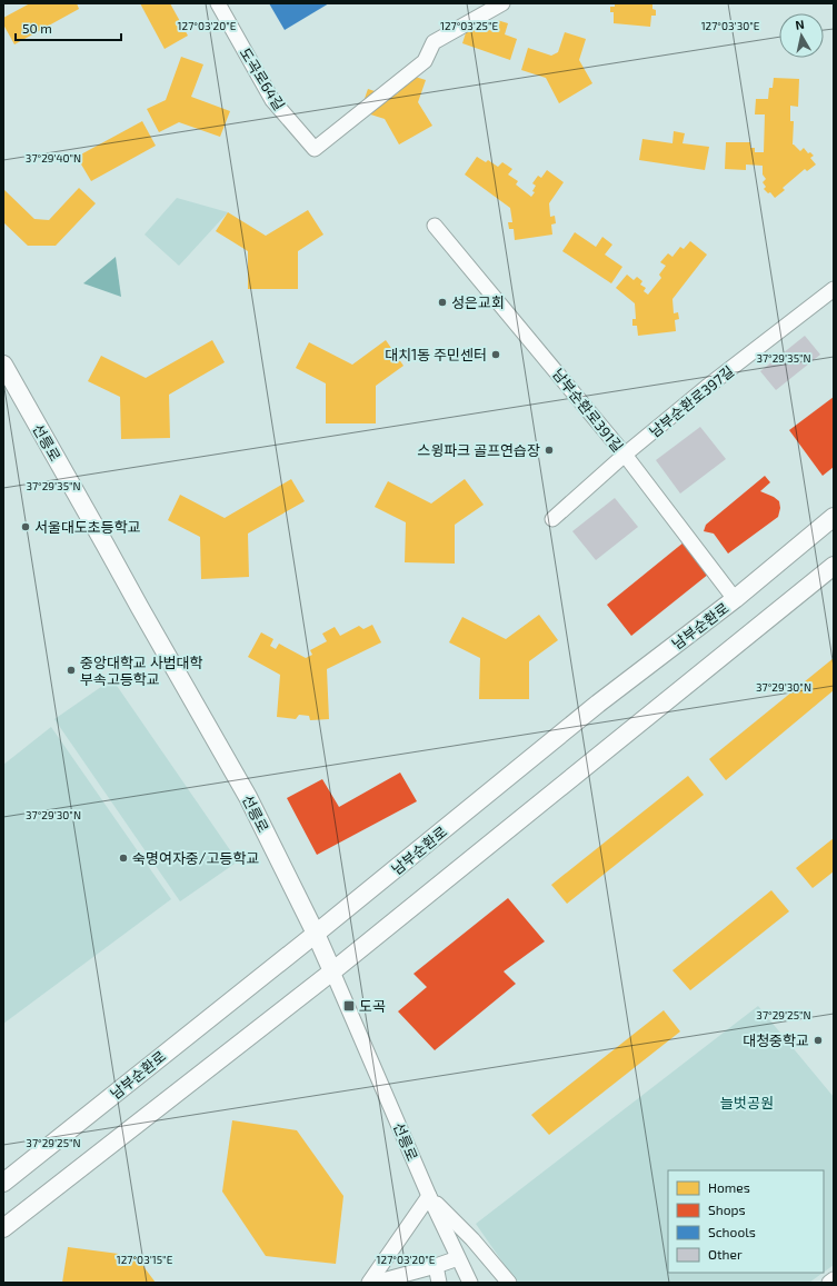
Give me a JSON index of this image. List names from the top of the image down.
{
  "streets": {
    "main road": ["선릉로", "남부순환로"],
    "street": ["도곡로64길", "남부순환로397길", "남부순환로391길"]
  },
  "crossings": [
    ["남부순환로397길", "남부순환로391길"],
    ["남부순환로391길", "남부순환로"],
    ["선릉로", "남부순환로"]
  ],
  "parks": ["늘벗공원"],
  "places": {
    "other": [
      "성은교회",
      "대치1동 주민센터",
      "스윙파크 골프연습장",
      "서울대도초등학교",
      "중앙대학교 사범대학 부속고등학교",
      "숙명여자중/고등학교",
      "대청중학교"
    ],
    "transit": ["도곡"]
  },
  "legend": [
    "Homes",
    "Shops",
    "Schools",
    "Other"
  ],
  "scale_bar": "50 m",
  "north": "top",
  "coordinates": [
    "127°03'20\"E",
    "127°03'25\"E",
    "127°03'30\"E",
    "37°29'40\"N",
    "37°29'35\"N",
    "37°29'30\"N",
    "37°29'25\"N",
    "127°03'15\"E"
  ]
}
